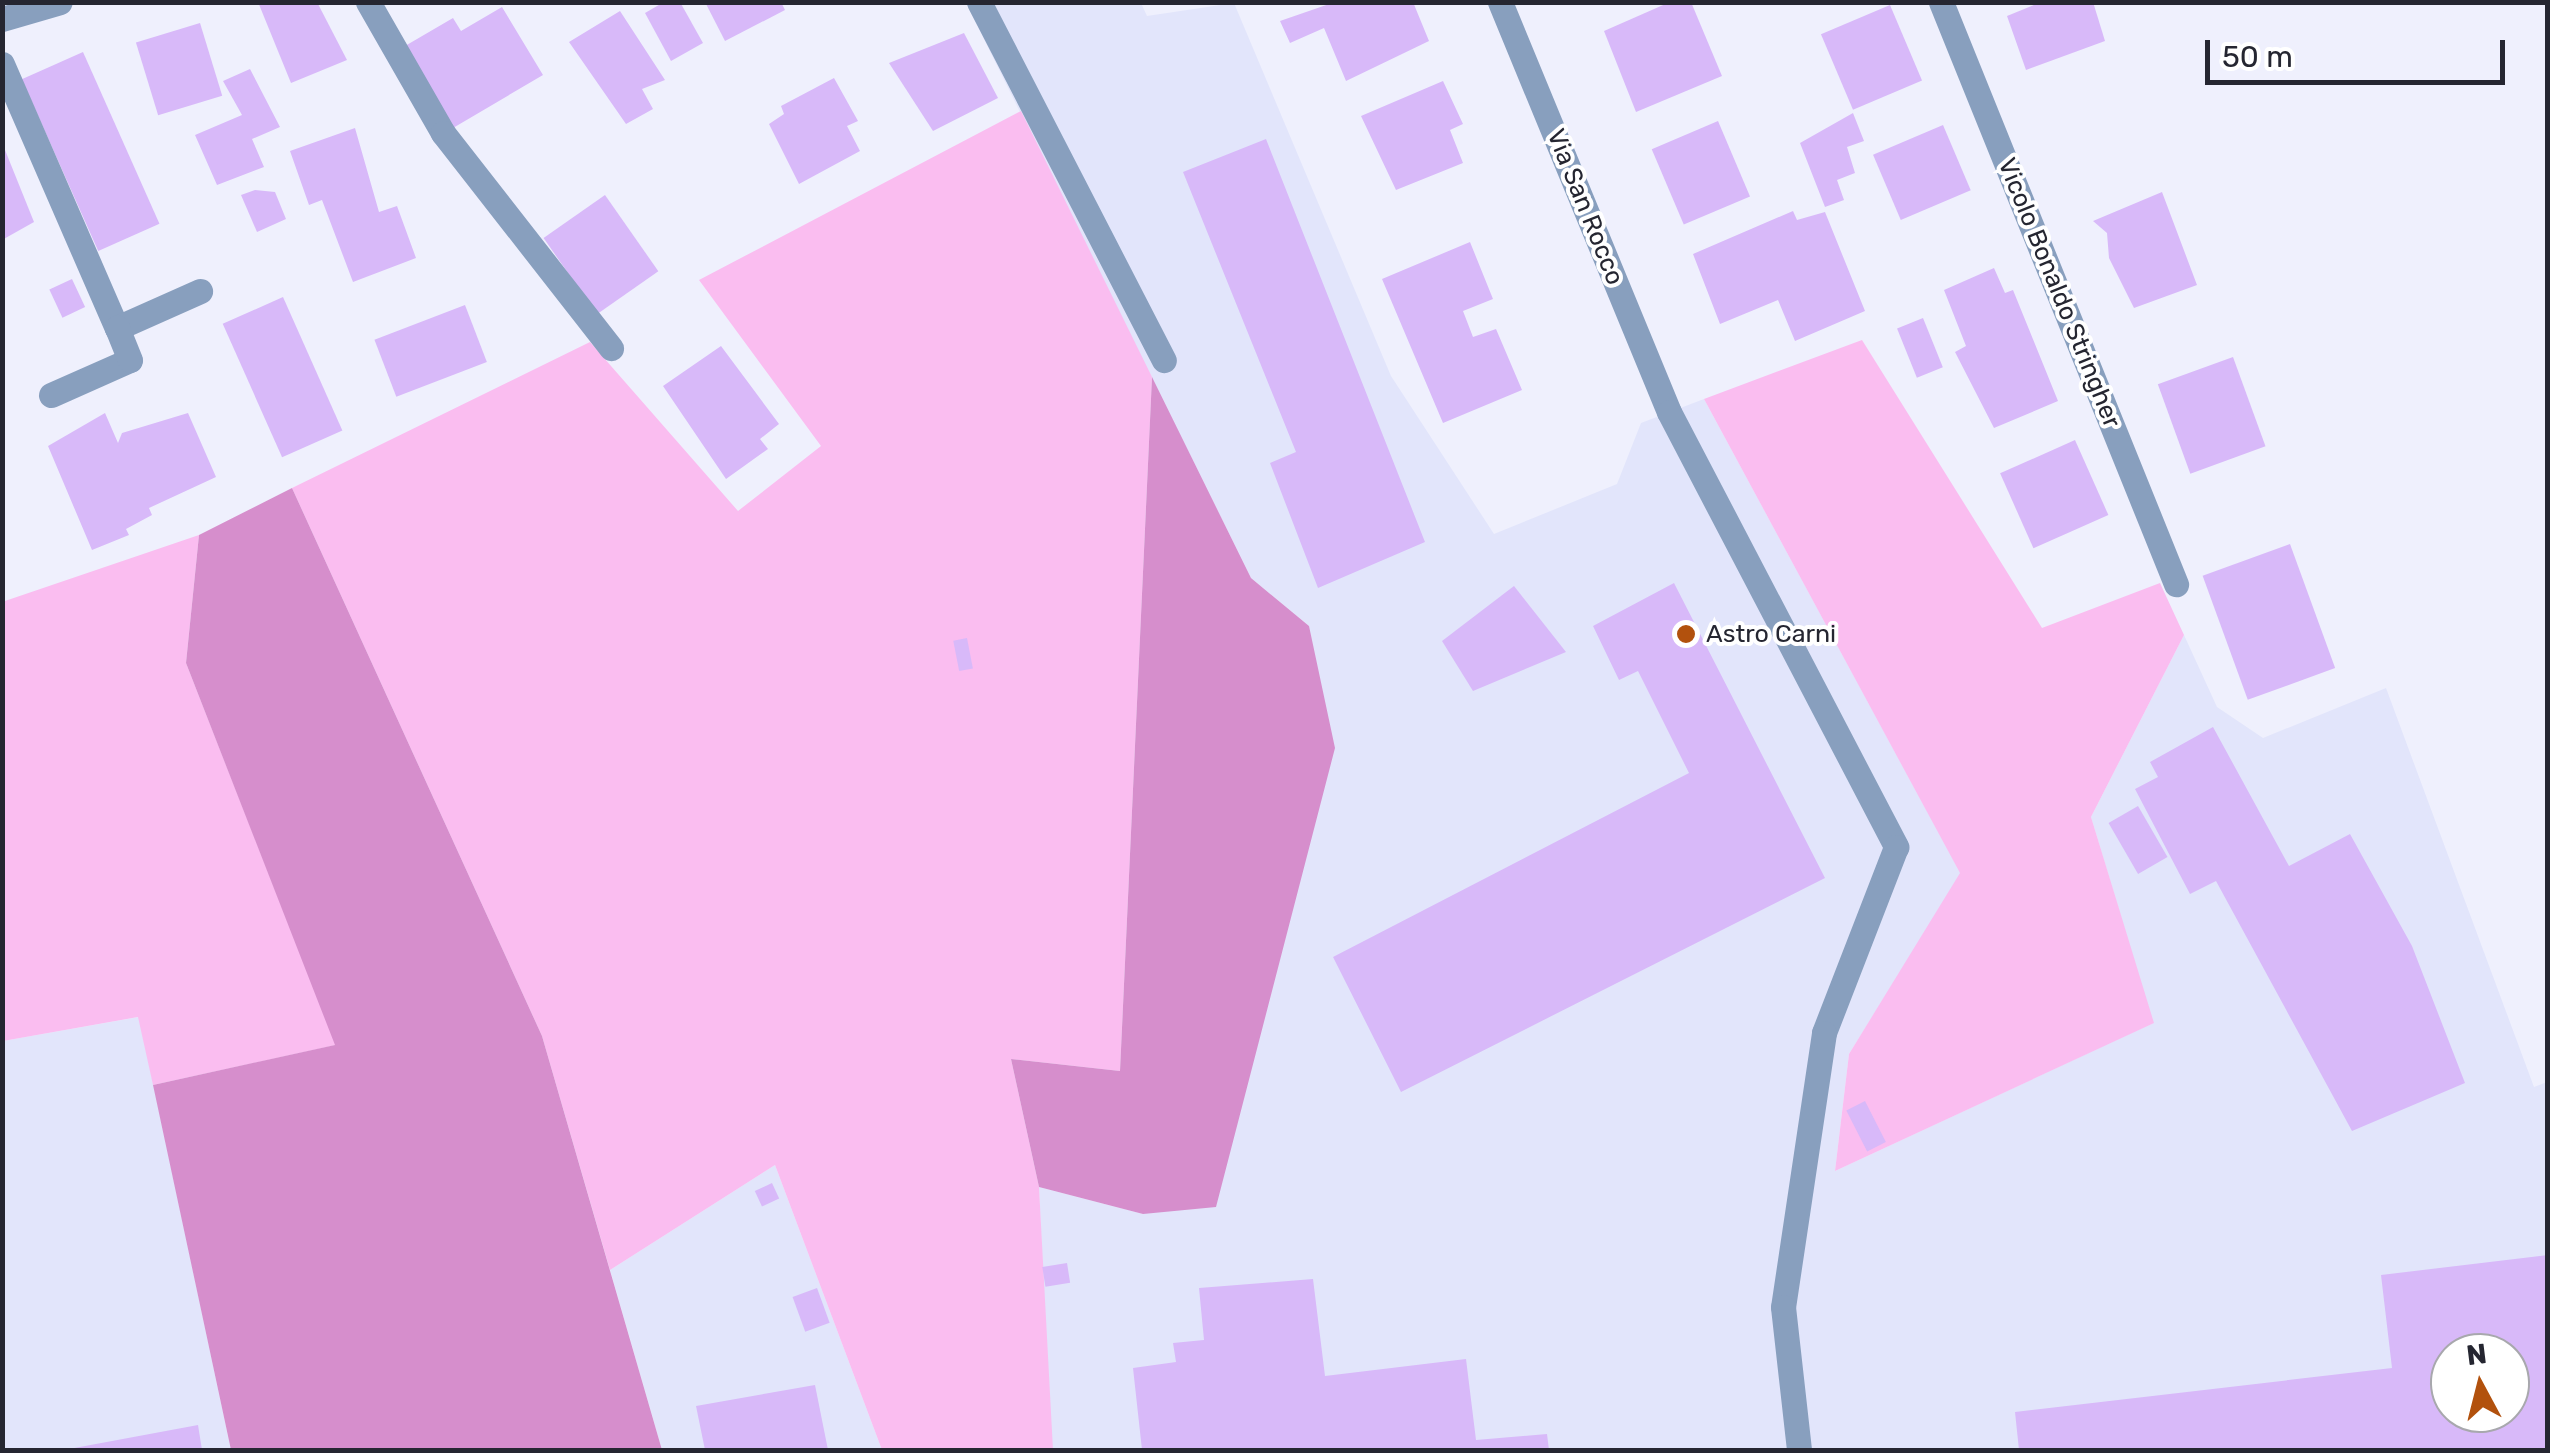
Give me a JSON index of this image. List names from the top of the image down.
{
  "streets": {
    "street": ["Via San Rocco", "Vicolo Bonaldo Stringher"]
  },
  "places": ["Astro Carni"],
  "scale_bar": "50 m",
  "north": "top"
}
